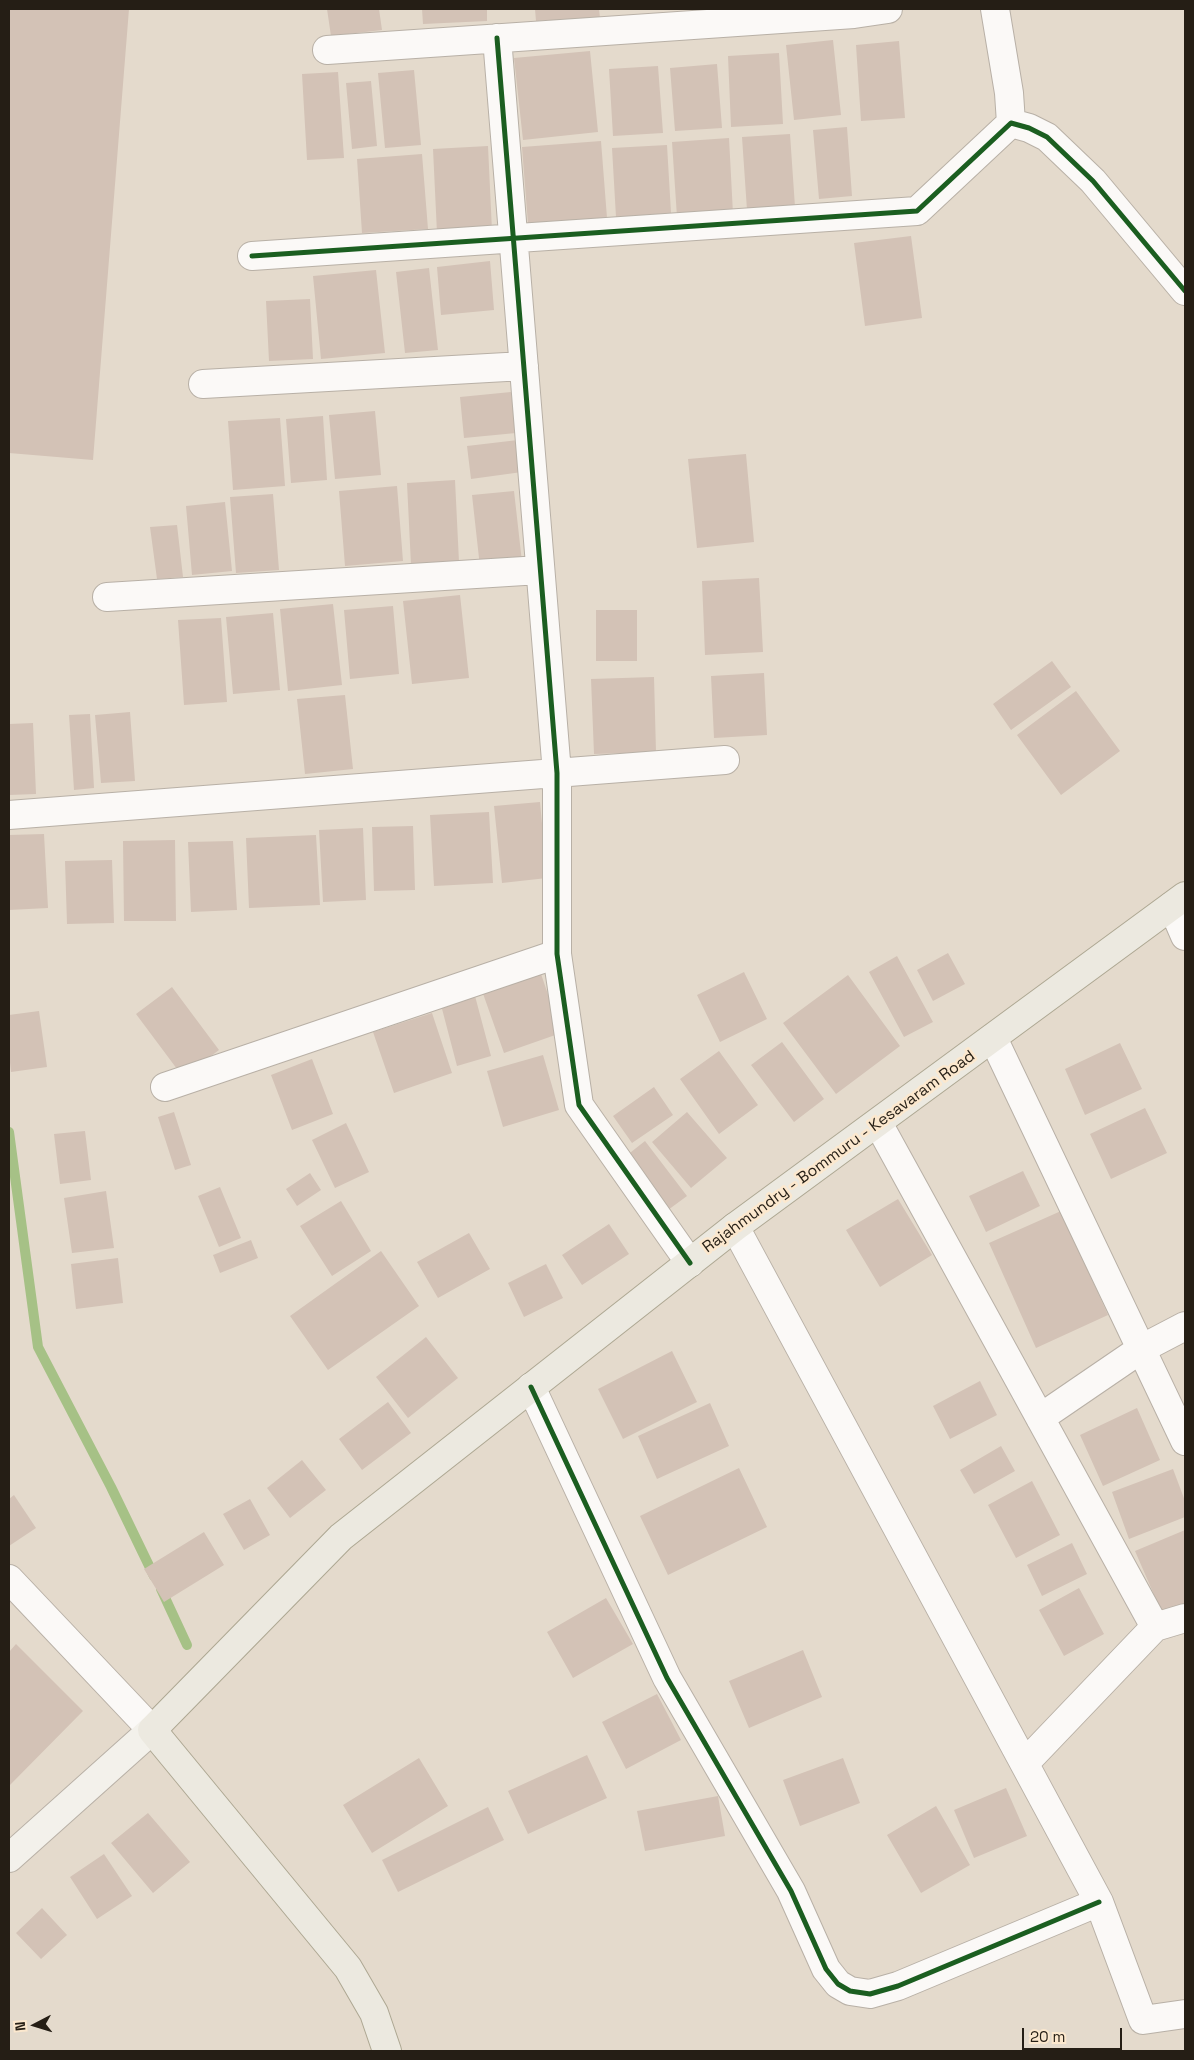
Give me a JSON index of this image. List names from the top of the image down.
{
  "streets": {
    "main road": ["Rajahmundry - Bommuru - Kesavaram Road"]
  },
  "scale_bar": "20 m",
  "north": "left"
}
